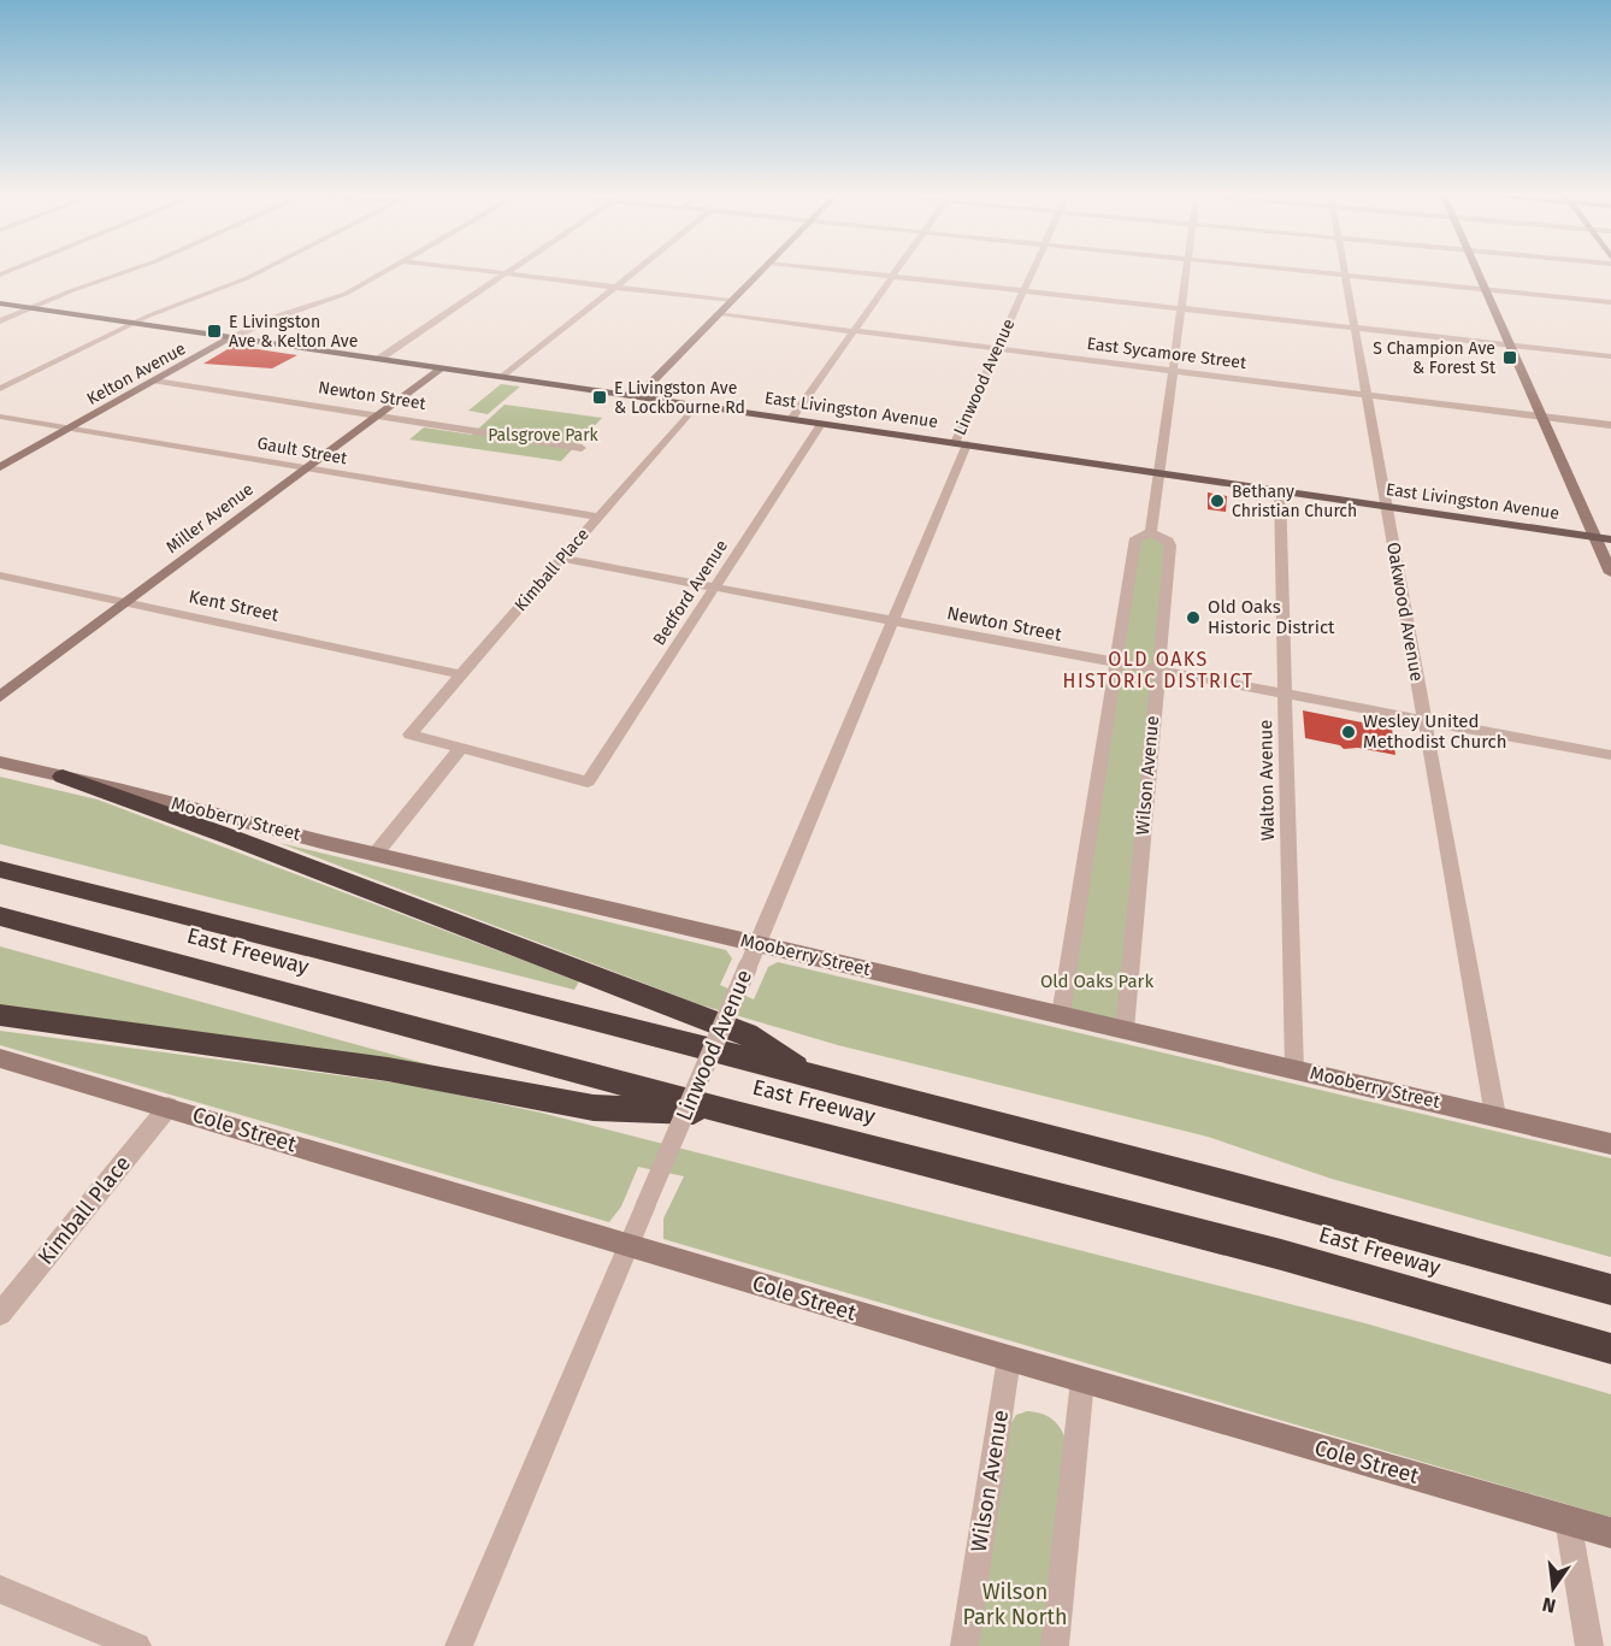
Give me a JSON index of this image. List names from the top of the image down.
{
  "streets": {
    "highway": ["East Freeway"],
    "main road": ["East Livingston Avenue"],
    "street": [
      "East Sycamore Street",
      "Kelton Avenue",
      "Linwood Avenue",
      "Newton Street",
      "Gault Street",
      "Miller Avenue",
      "Kimball Place",
      "Bedford Avenue",
      "Kent Street",
      "Oakwood Avenue",
      "Wilson Avenue",
      "Walton Avenue",
      "Mooberry Street",
      "Cole Street"
    ]
  },
  "crossings": [
    ["East Sycamore Street", "Linwood Avenue"],
    ["East Sycamore Street", "Oakwood Avenue"],
    ["Kelton Avenue", "Newton Street"],
    ["Kelton Avenue", "East Livingston Avenue"],
    ["Kelton Avenue", "Gault Street"],
    ["Linwood Avenue", "Newton Street"],
    ["Linwood Avenue", "East Livingston Avenue"],
    ["Linwood Avenue", "Mooberry Street"],
    ["Linwood Avenue", "Cole Street"],
    ["Newton Street", "Miller Avenue"],
    ["Newton Street", "Kimball Place"],
    ["Newton Street", "Bedford Avenue"],
    ["Newton Street", "Oakwood Avenue"],
    ["Newton Street", "Wilson Avenue"],
    ["Newton Street", "Walton Avenue"],
    ["East Livingston Avenue", "Miller Avenue"],
    ["East Livingston Avenue", "Kimball Place"],
    ["East Livingston Avenue", "Bedford Avenue"],
    ["East Livingston Avenue", "Oakwood Avenue"],
    ["East Livingston Avenue", "Walton Avenue"],
    ["Gault Street", "Miller Avenue"],
    ["Gault Street", "Kimball Place"],
    ["Miller Avenue", "Kent Street"],
    ["Kimball Place", "Bedford Avenue"],
    ["Kimball Place", "Kent Street"],
    ["Kimball Place", "Cole Street"],
    ["Oakwood Avenue", "Mooberry Street"],
    ["Wilson Avenue", "Mooberry Street"],
    ["Wilson Avenue", "Cole Street"],
    ["Walton Avenue", "Mooberry Street"]
  ],
  "districts": ["OLD OAKS HISTORIC DISTRICT"],
  "parks": ["Palsgrove Park", "Old Oaks Park", "Wilson Park North"],
  "places": {
    "transit": ["E Livingston Ave & Kelton Ave", "S Champion Ave & Forest St", "E Livingston Ave & Lockbourne Rd"],
    "other": ["Bethany Christian Church", "Old Oaks Historic District", "Wesley United Methodist Church"]
  },
  "north": "bottom"
}
